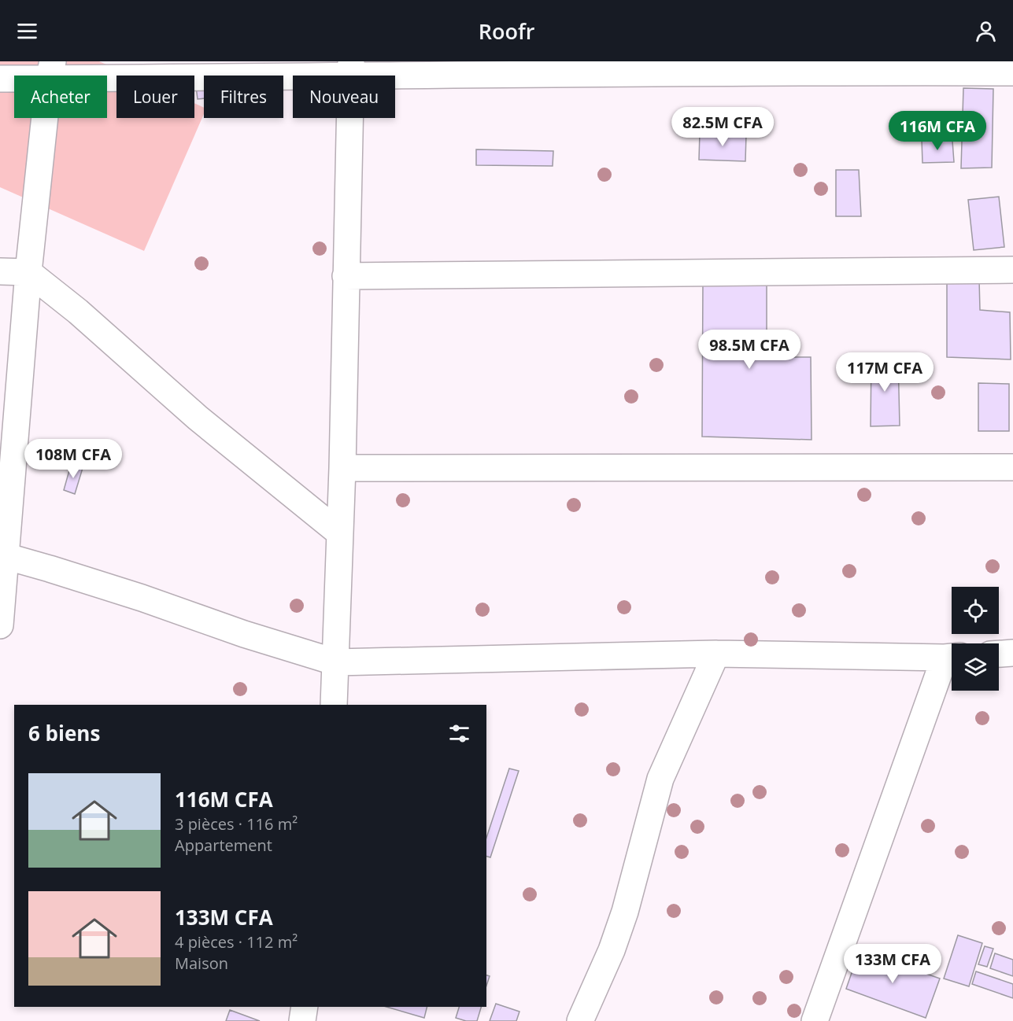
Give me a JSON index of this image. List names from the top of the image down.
{
  "page": {
    "header": "Roofr",
    "chip": [
      "Acheter",
      "Louer",
      "Filtres",
      "Nouveau"
    ],
    "price": [
      "82.5M CFA",
      "116M CFA",
      "98.5M CFA",
      "117M CFA",
      "108M CFA",
      "133M CFA"
    ],
    "heading": "6 biens",
    "list": [
      {
        "name": "116M CFA",
        "note": "3 pièces · 116 m² · Appartement"
      },
      {
        "name": "133M CFA",
        "note": "4 pièces · 112 m² · Maison"
      }
    ]
  }
}
